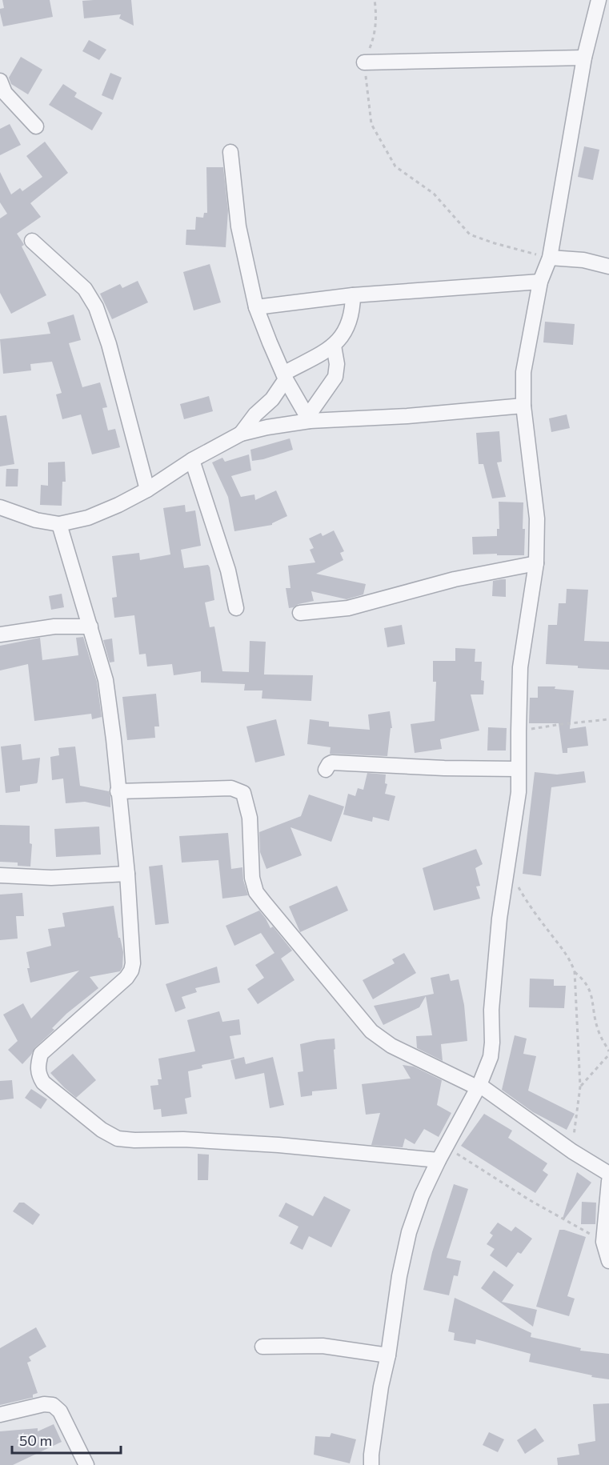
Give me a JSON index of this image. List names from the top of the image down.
{
  "scale_bar": "50 m"
}
